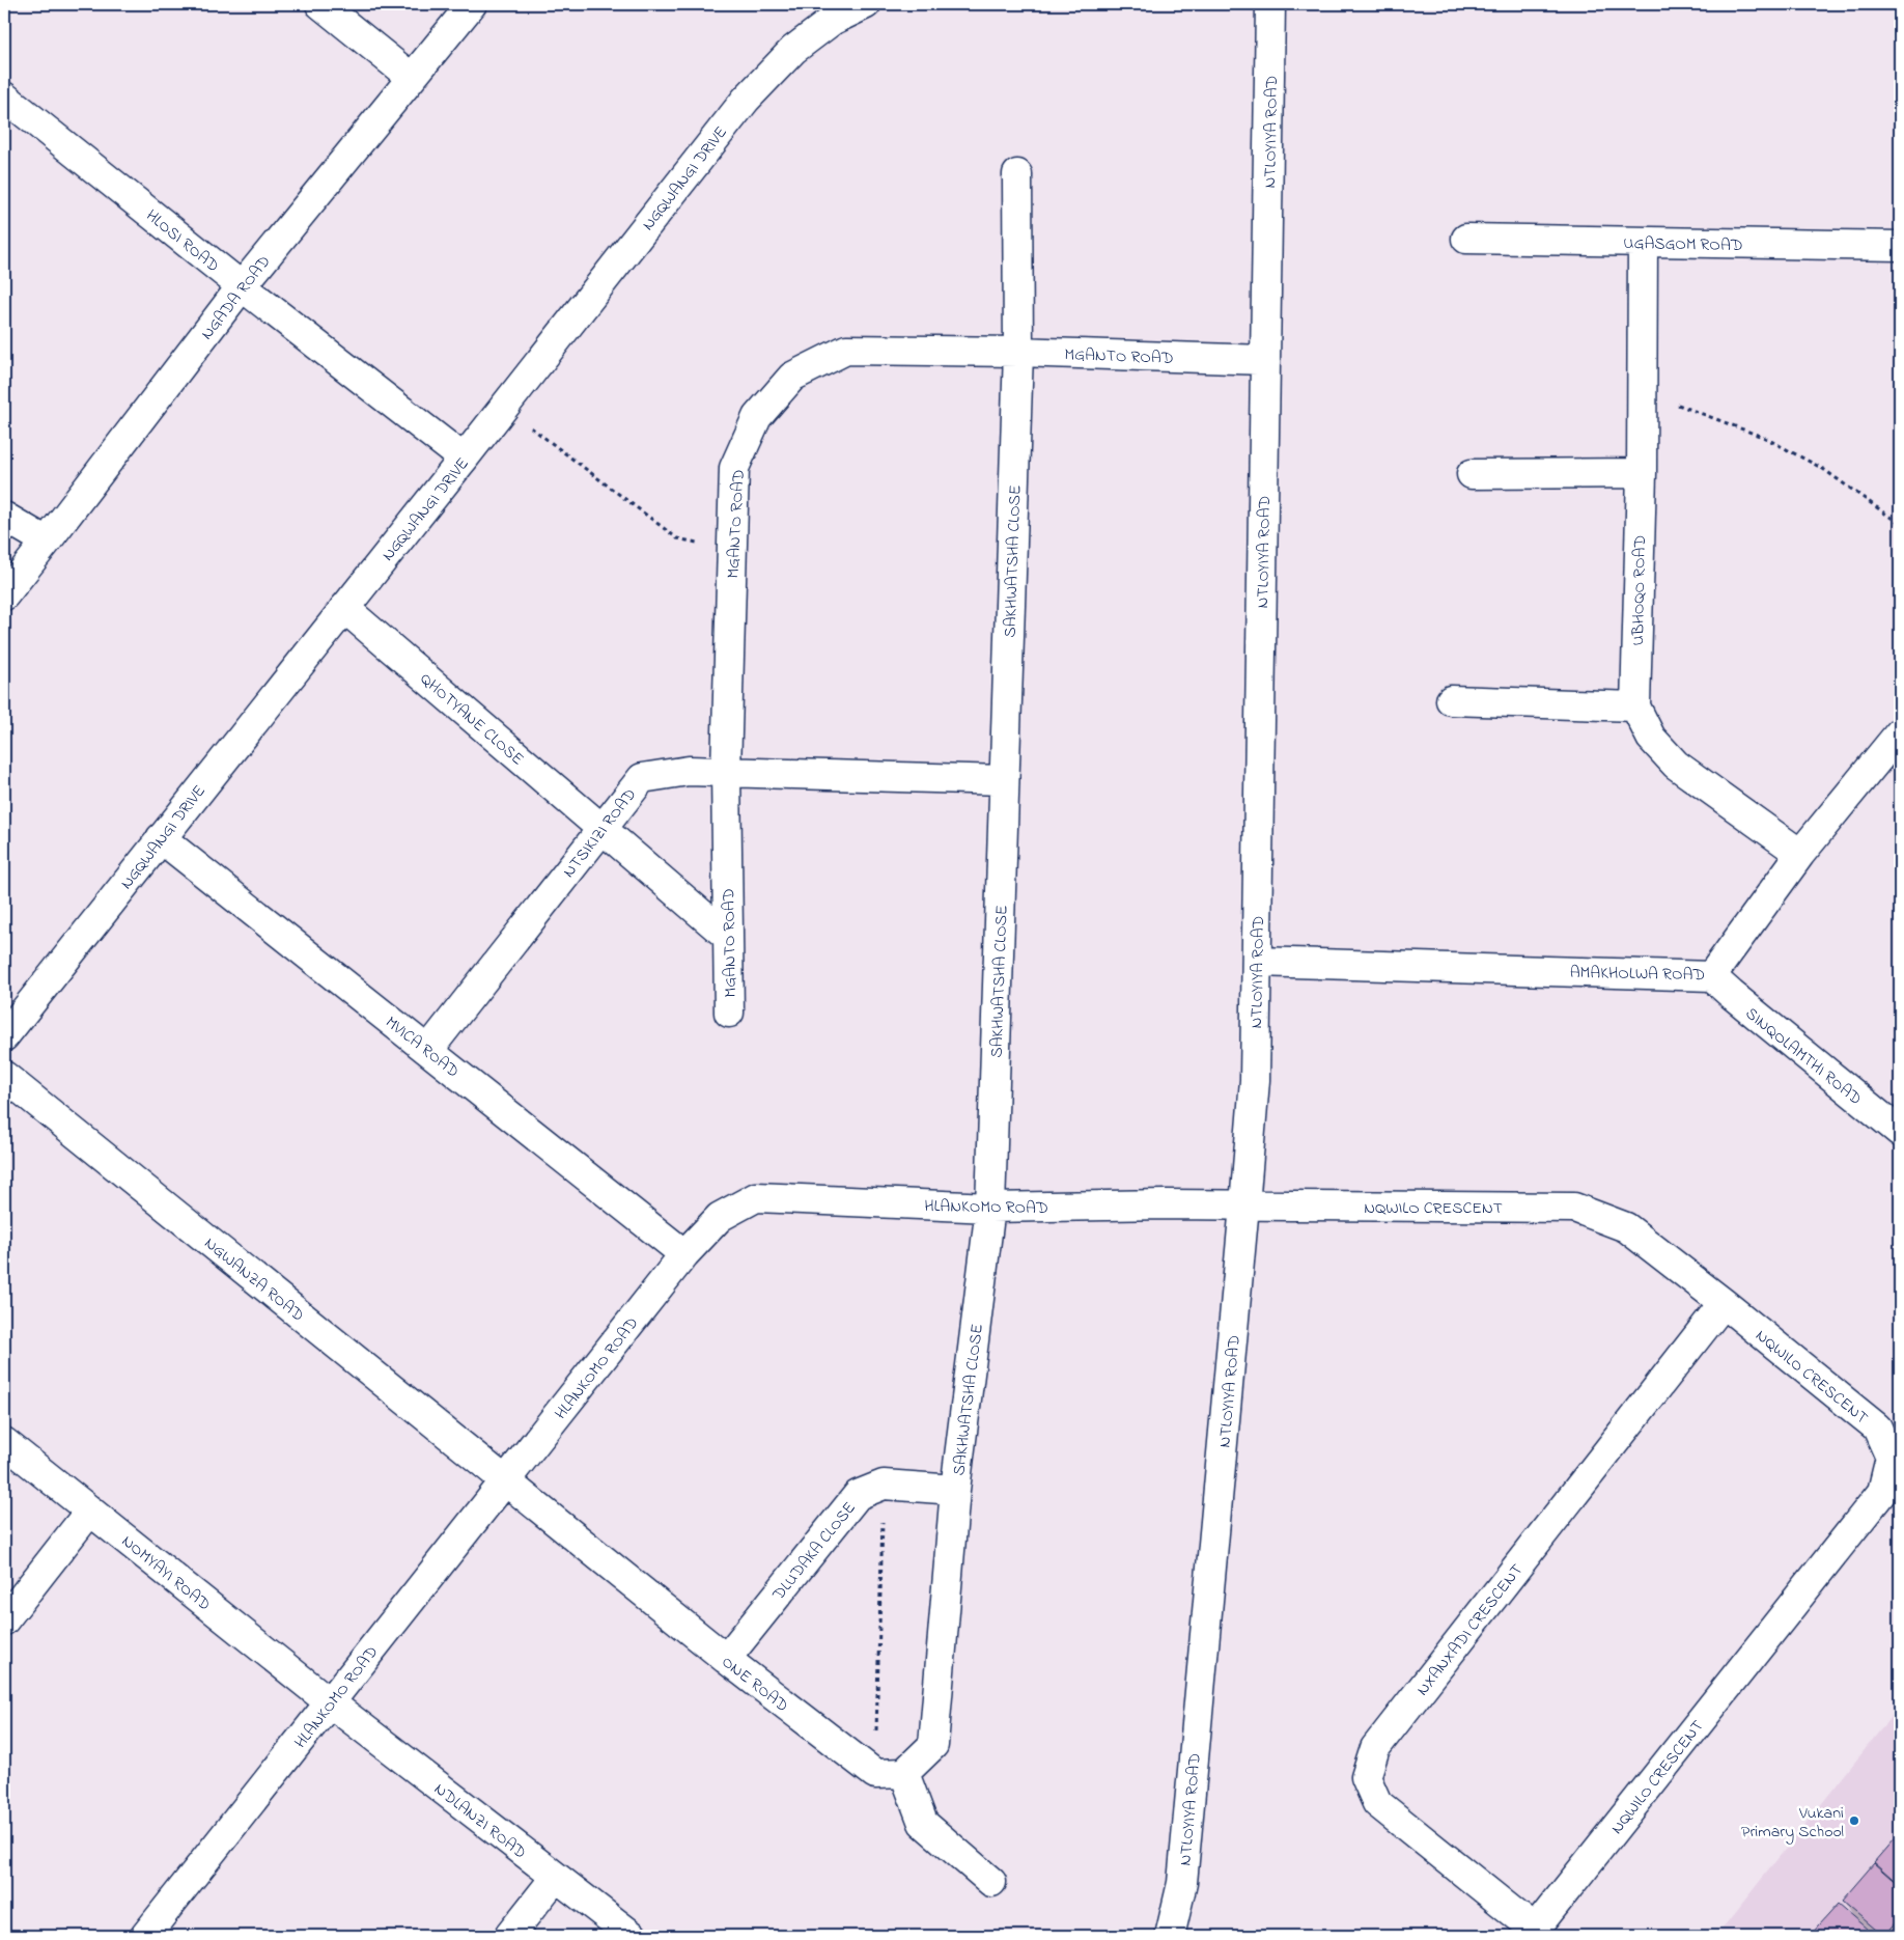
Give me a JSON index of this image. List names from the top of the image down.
{
  "streets": {
    "street": [
      "NTLOYIYA ROAD",
      "NGQWANGI DRIVE",
      "HLOSI ROAD",
      "UGASGOM ROAD",
      "NGADA ROAD",
      "MGANTO ROAD",
      "SAKHWATSHA CLOSE",
      "UBHOQO ROAD",
      "QHOTYANE CLOSE",
      "NTSIKIZI ROAD",
      "AMAKHOLWA ROAD",
      "MVICA ROAD",
      "SINQOLAMTHI ROAD",
      "HLANKOMO ROAD",
      "NQWILO CRESCENT",
      "NGWANZA ROAD",
      "DLUDAKA CLOSE",
      "NOMYAYI ROAD",
      "NXANXADI CRESCENT",
      "ONE ROAD",
      "NDLANZI ROAD"
    ]
  },
  "crossings": [
    ["NTLOYIYA ROAD", "MGANTO ROAD"],
    ["NTLOYIYA ROAD", "AMAKHOLWA ROAD"],
    ["NTLOYIYA ROAD", "HLANKOMO ROAD"],
    ["NTLOYIYA ROAD", "NQWILO CRESCENT"],
    ["NGQWANGI DRIVE", "HLOSI ROAD"],
    ["NGQWANGI DRIVE", "QHOTYANE CLOSE"],
    ["NGQWANGI DRIVE", "MVICA ROAD"],
    ["HLOSI ROAD", "NGADA ROAD"],
    ["UGASGOM ROAD", "UBHOQO ROAD"],
    ["MGANTO ROAD", "SAKHWATSHA CLOSE"],
    ["MGANTO ROAD", "QHOTYANE CLOSE"],
    ["MGANTO ROAD", "NTSIKIZI ROAD"],
    ["SAKHWATSHA CLOSE", "NTSIKIZI ROAD"],
    ["SAKHWATSHA CLOSE", "HLANKOMO ROAD"],
    ["SAKHWATSHA CLOSE", "DLUDAKA CLOSE"],
    ["UBHOQO ROAD", "AMAKHOLWA ROAD"],
    ["QHOTYANE CLOSE", "NTSIKIZI ROAD"],
    ["NTSIKIZI ROAD", "MVICA ROAD"],
    ["AMAKHOLWA ROAD", "SINQOLAMTHI ROAD"],
    ["MVICA ROAD", "HLANKOMO ROAD"],
    ["HLANKOMO ROAD", "NQWILO CRESCENT"],
    ["HLANKOMO ROAD", "NGWANZA ROAD"],
    ["HLANKOMO ROAD", "NOMYAYI ROAD"],
    ["HLANKOMO ROAD", "ONE ROAD"],
    ["HLANKOMO ROAD", "NDLANZI ROAD"],
    ["NQWILO CRESCENT", "NXANXADI CRESCENT"],
    ["NGWANZA ROAD", "ONE ROAD"],
    ["DLUDAKA CLOSE", "ONE ROAD"],
    ["NOMYAYI ROAD", "NDLANZI ROAD"]
  ],
  "places": ["Vukani Primary School"]
}
